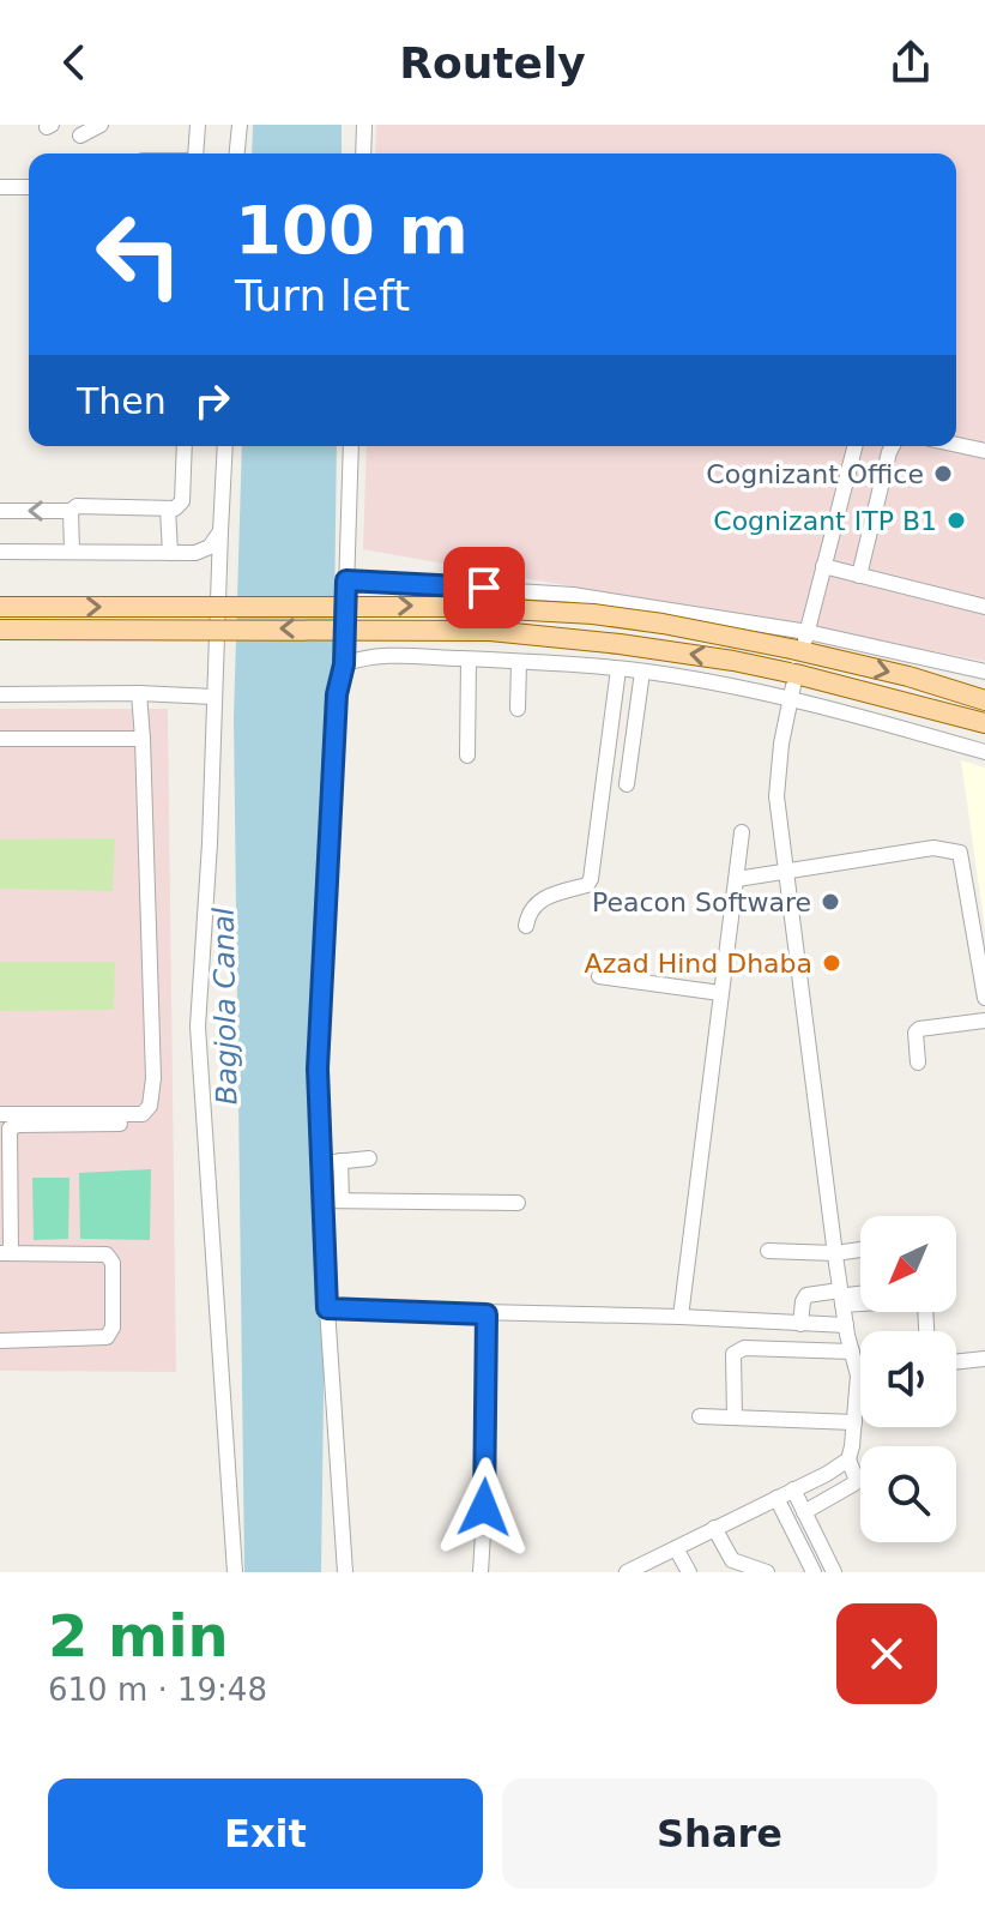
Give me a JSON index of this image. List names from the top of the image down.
{
  "water": ["Bagjola Canal"],
  "places": [
    "Cognizant Office",
    "Cognizant ITP B1",
    "Peacon Software",
    "Azad Hind Dhaba"
  ],
  "north": "bottom left",
  "page": {
    "header": "Routely",
    "turn": ["100 m", "Turn left"],
    "then": "Then",
    "heading": ["2 min", "610 m · 19:48"],
    "buttons": ["Exit", "Share"]
  }
}
